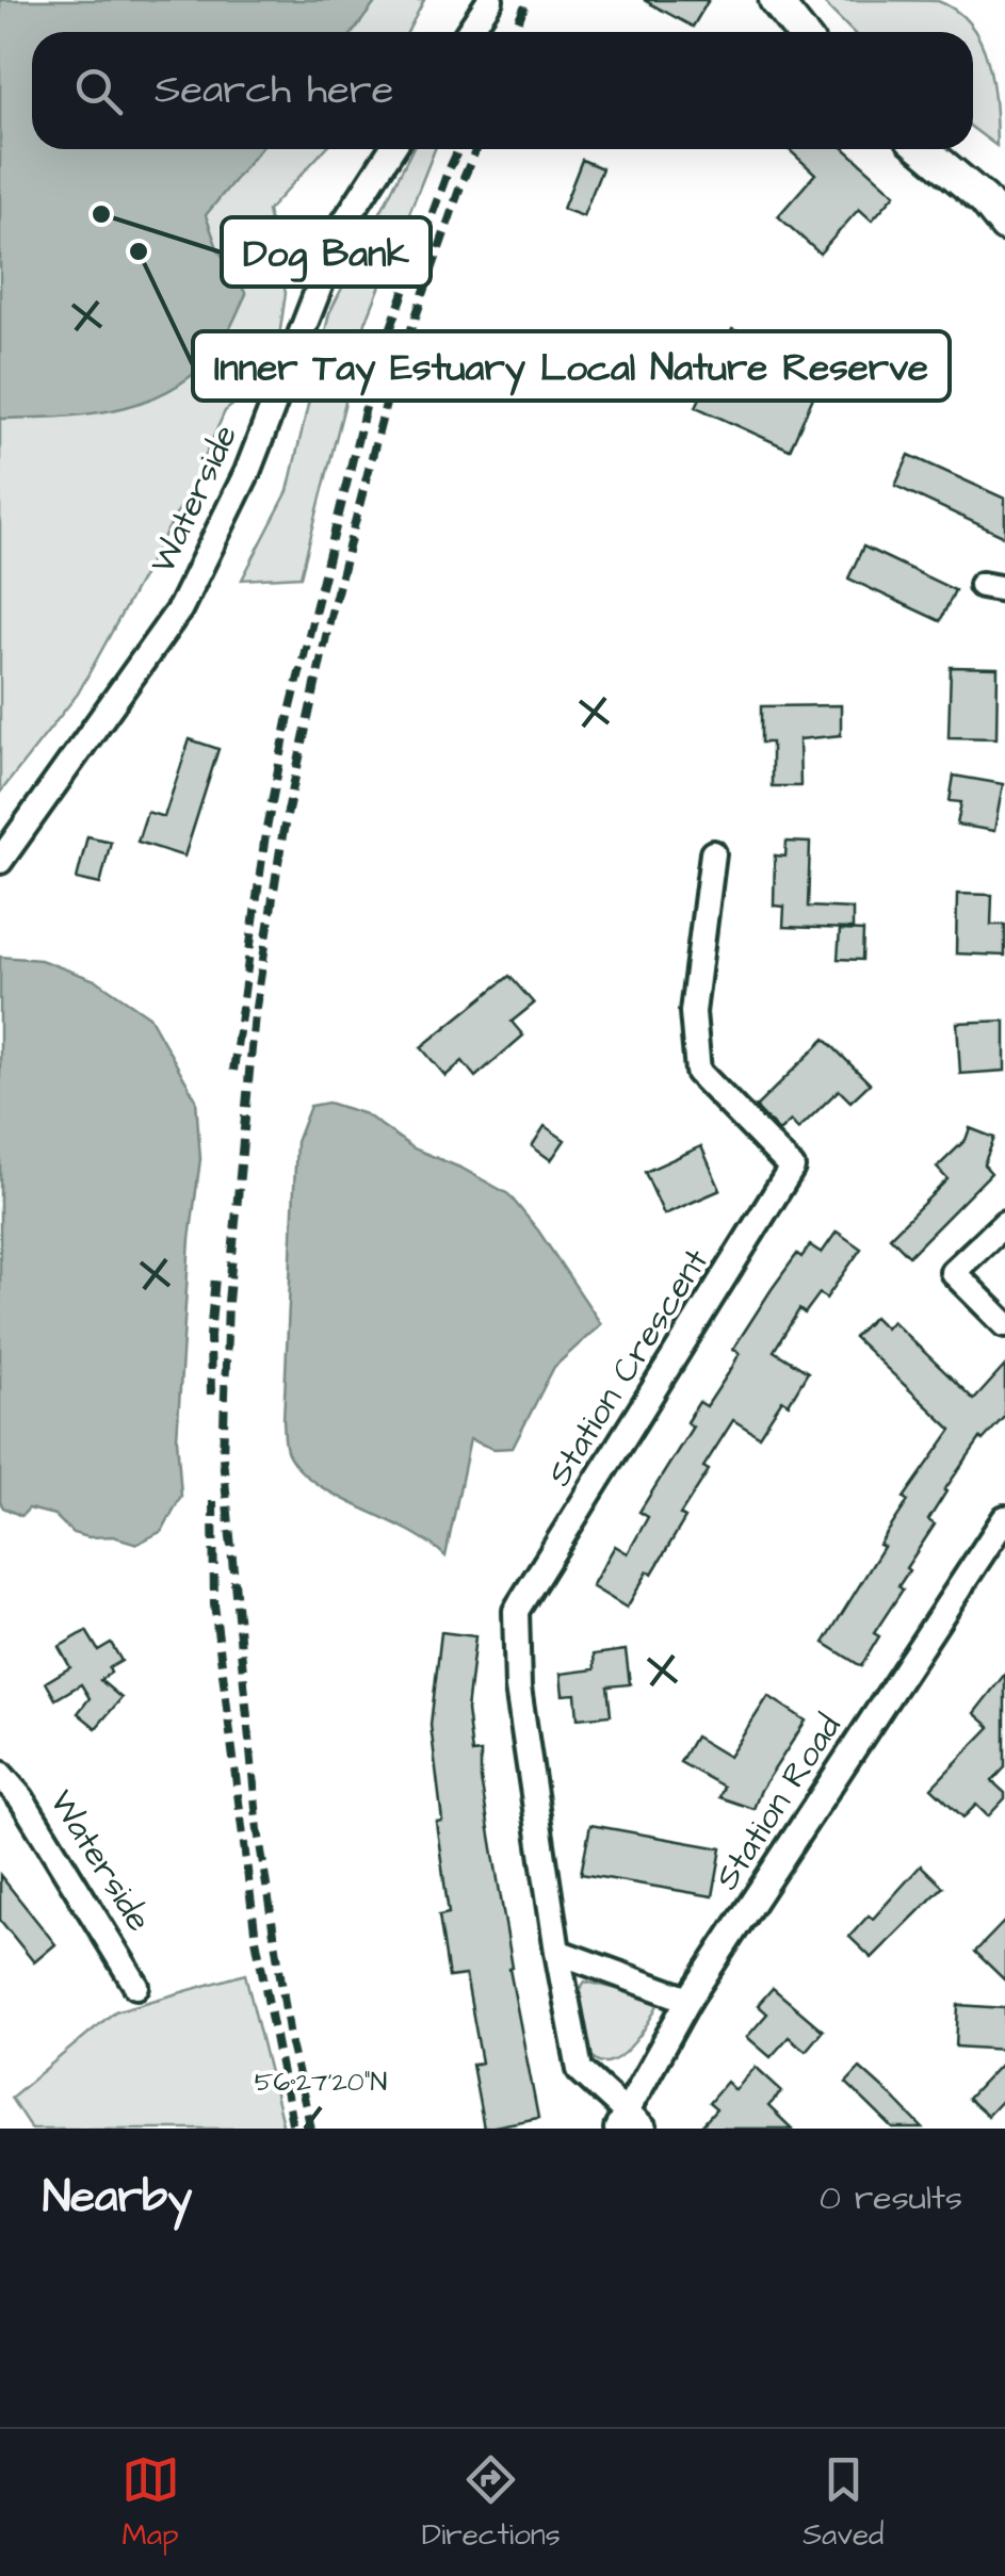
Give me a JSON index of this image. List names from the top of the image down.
{
  "streets": {
    "street": ["Waterside", "Station Crescent", "Station Road"]
  },
  "crossings": [
    ["Station Crescent", "Station Road"]
  ],
  "places": ["Dog Bank", "Inner Tay Estuary Local Nature Reserve"],
  "page": {
    "search": "Search here",
    "heading": ["Nearby", "0 results"],
    "nav": ["Map", "Directions", "Saved"]
  },
  "coordinates": ["56°27'20\"N"]
}
